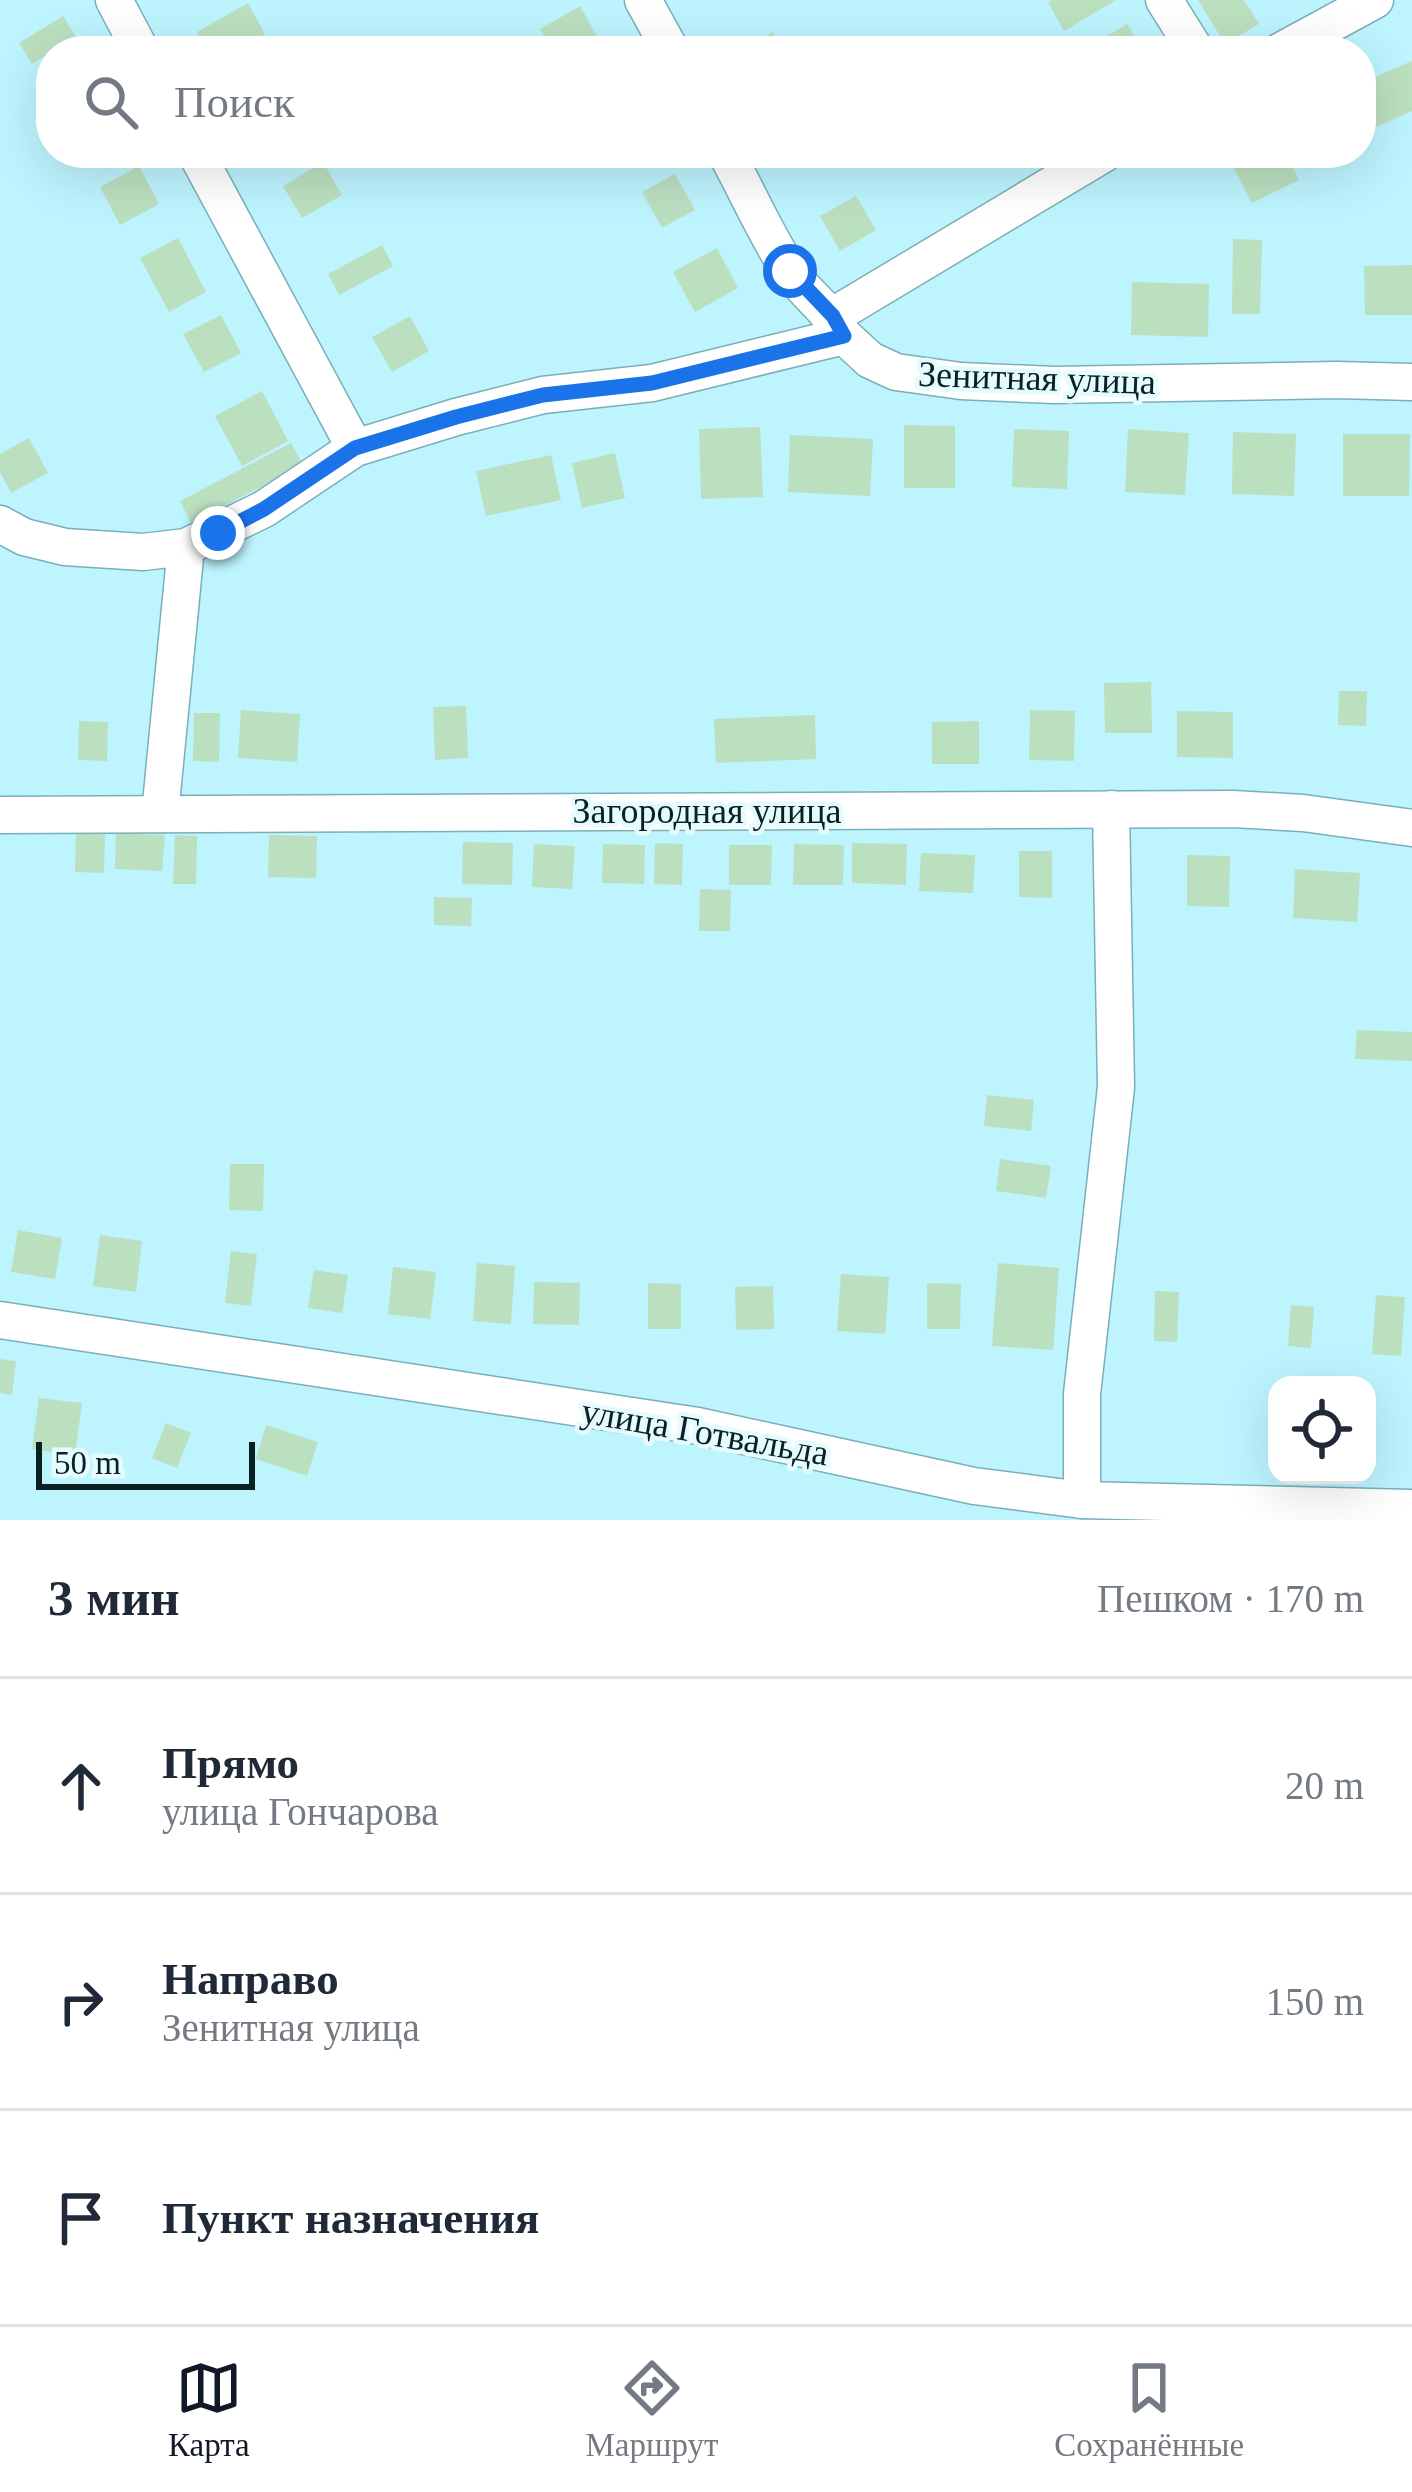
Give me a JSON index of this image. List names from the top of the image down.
{
  "streets": {
    "street": ["Зенитная улица", "Загородная улица", "улица Готвальда"]
  },
  "scale_bar": "50 m",
  "page": {
    "search": "Поиск",
    "scale": "50 m",
    "heading": ["3 мин", "Пешком · 170 m"],
    "list": [
      ["Прямо", "улица Гончарова", "20 m"],
      ["Направо", "Зенитная улица", "150 m"],
      "Пункт назначения"
    ],
    "nav": ["Карта", "Маршрут", "Сохранённые"]
  }
}
